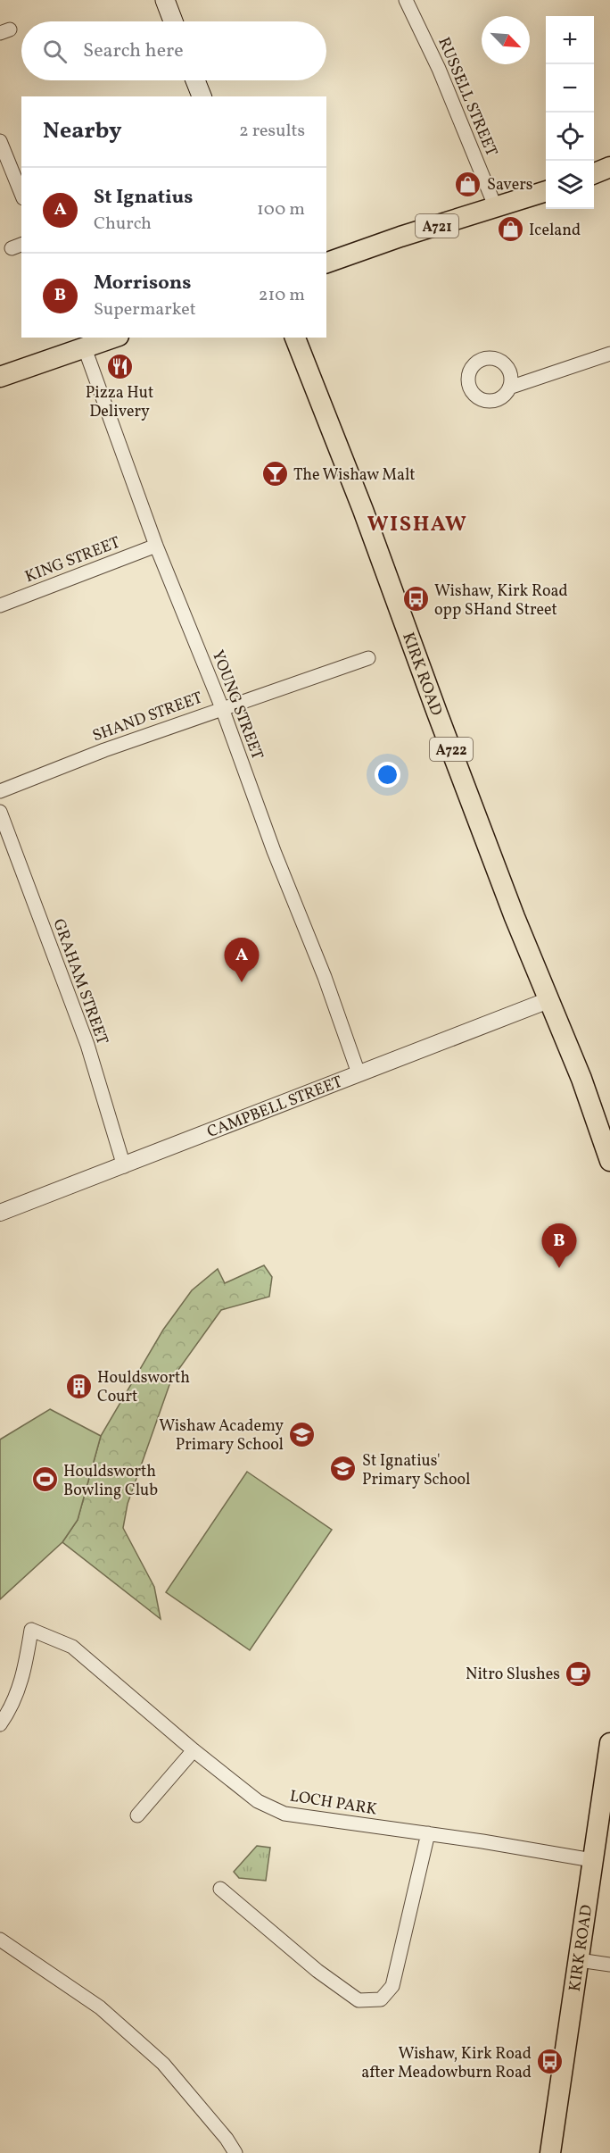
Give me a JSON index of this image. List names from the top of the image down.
{
  "streets": {
    "main road": ["A721", "KIRK ROAD", "A722"],
    "street": [
      "RUSSELL STREET",
      "KING STREET",
      "YOUNG STREET",
      "SHAND STREET",
      "GRAHAM STREET",
      "CAMPBELL STREET",
      "LOCH PARK"
    ]
  },
  "crossings": [
    ["RUSSELL STREET", "A721"],
    ["KING STREET", "YOUNG STREET"],
    ["KIRK ROAD", "CAMPBELL STREET"],
    ["KIRK ROAD", "LOCH PARK"],
    ["YOUNG STREET", "SHAND STREET"],
    ["YOUNG STREET", "CAMPBELL STREET"],
    ["GRAHAM STREET", "CAMPBELL STREET"]
  ],
  "districts": ["WISHAW"],
  "places": {
    "shop": ["Savers", "Iceland"],
    "restaurant": ["Pizza Hut Delivery"],
    "bar": ["The Wishaw Malt"],
    "bus stop": ["Wishaw, Kirk Road opp SHand Street", "Wishaw, Kirk Road after Meadowburn Road"],
    "building": ["Houldsworth Court"],
    "school or university": ["Wishaw Academy Primary School", "St Ignatius' Primary School"],
    "sports": ["Houldsworth Bowling Club"],
    "cafe": ["Nitro Slushes"]
  },
  "north": "bottom right",
  "page": {
    "map_buttons": ["+", "−"],
    "search": "Search here",
    "heading": ["Nearby", "2 results"],
    "list": [
      {
        "mark": "A",
        "name": "St Ignatius",
        "note": "Church",
        "value": "100 m"
      },
      {
        "mark": "B",
        "name": "Morrisons",
        "note": "Supermarket",
        "value": "210 m"
      }
    ],
    "pins": ["A", "B"]
  }
}
